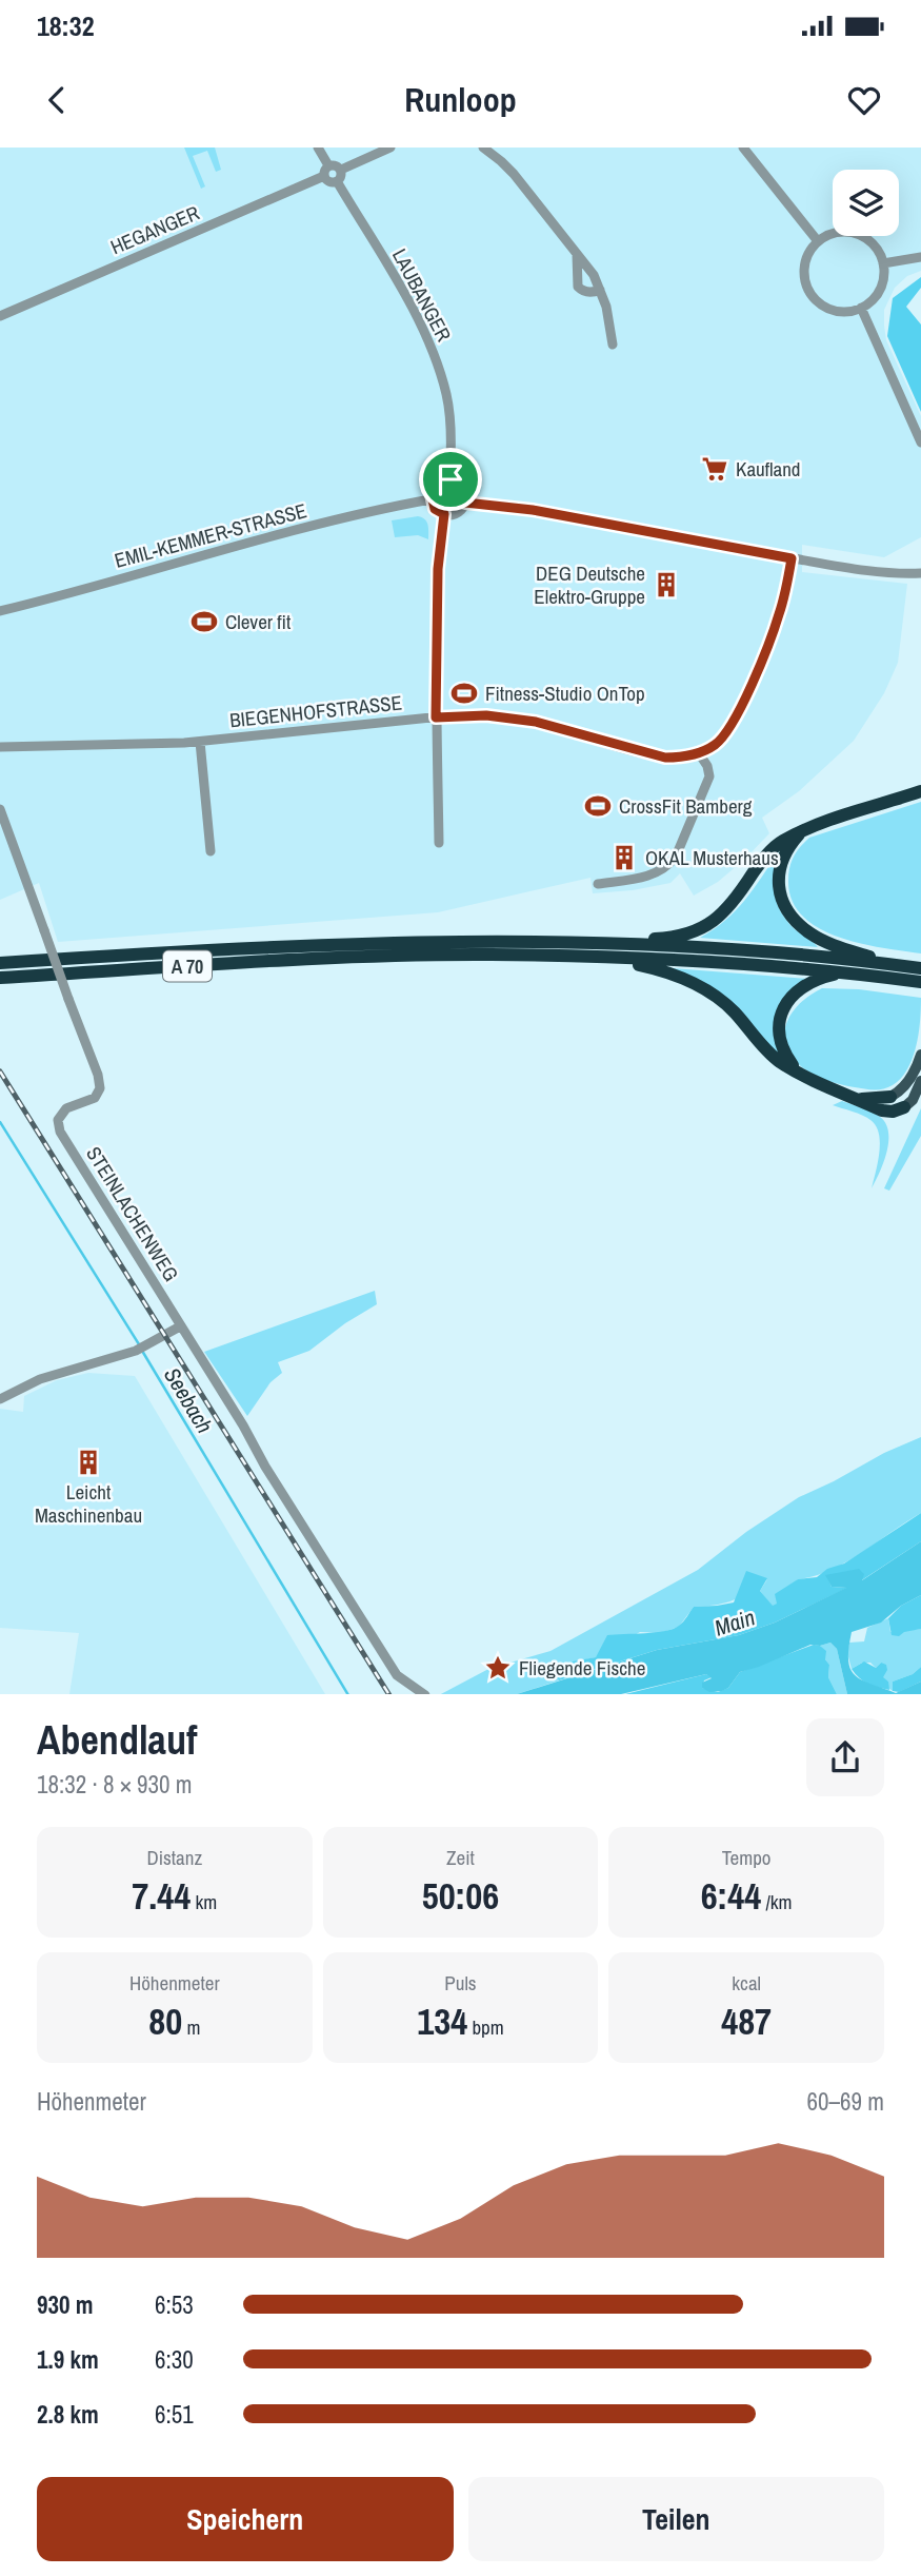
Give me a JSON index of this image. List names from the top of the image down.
{
  "streets": {
    "highway": ["A 70"],
    "street": [
      "HEGANGER",
      "LAUBANGER",
      "EMIL-KEMMER-STRASSE",
      "BIEGENHOFSTRASSE",
      "STEINLACHENWEG"
    ]
  },
  "crossings": [
    ["HEGANGER", "LAUBANGER"],
    ["LAUBANGER", "EMIL-KEMMER-STRASSE"]
  ],
  "water": ["Seebach", "Main"],
  "places": {
    "supermarket": ["Kaufland"],
    "building": ["DEG Deutsche Elektro-Gruppe", "OKAL Musterhaus", "Leicht Maschinenbau"],
    "sports": ["Clever fit", "Fitness-Studio OnTop", "CrossFit Bamberg"],
    "place": ["Fliegende Fische"]
  },
  "page": {
    "status": "18:32",
    "header": "Runloop",
    "heading": ["Abendlauf", "18:32 · 8 × 930 m"],
    "stats": [
      ["Distanz", "7.44 km"],
      ["Zeit", "50:06"],
      ["Tempo", "6:44 /km"],
      ["Höhenmeter", "80 m"],
      ["Puls", "134 bpm"],
      ["kcal", "487"]
    ],
    "chart": ["Höhenmeter", "60–69 m"],
    "list": [
      {
        "name": "930 m",
        "note": "6:53"
      },
      {
        "name": "1.9 km",
        "note": "6:30"
      },
      {
        "name": "2.8 km",
        "note": "6:51"
      }
    ],
    "buttons": ["Speichern", "Teilen"]
  }
}
